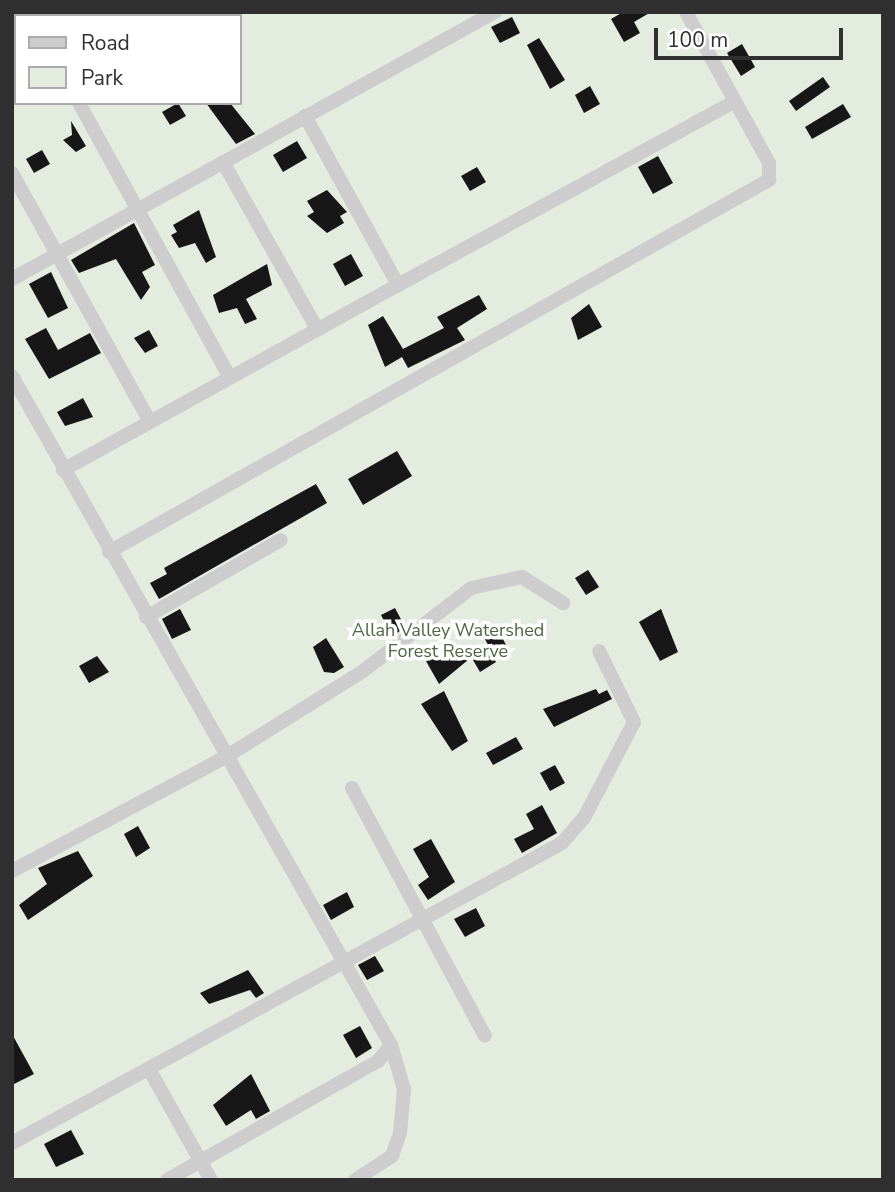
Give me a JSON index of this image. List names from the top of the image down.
{
  "parks": ["Allah Valley Watershed Forest Reserve"],
  "legend": ["Road", "Park"],
  "scale_bar": "100 m"
}
